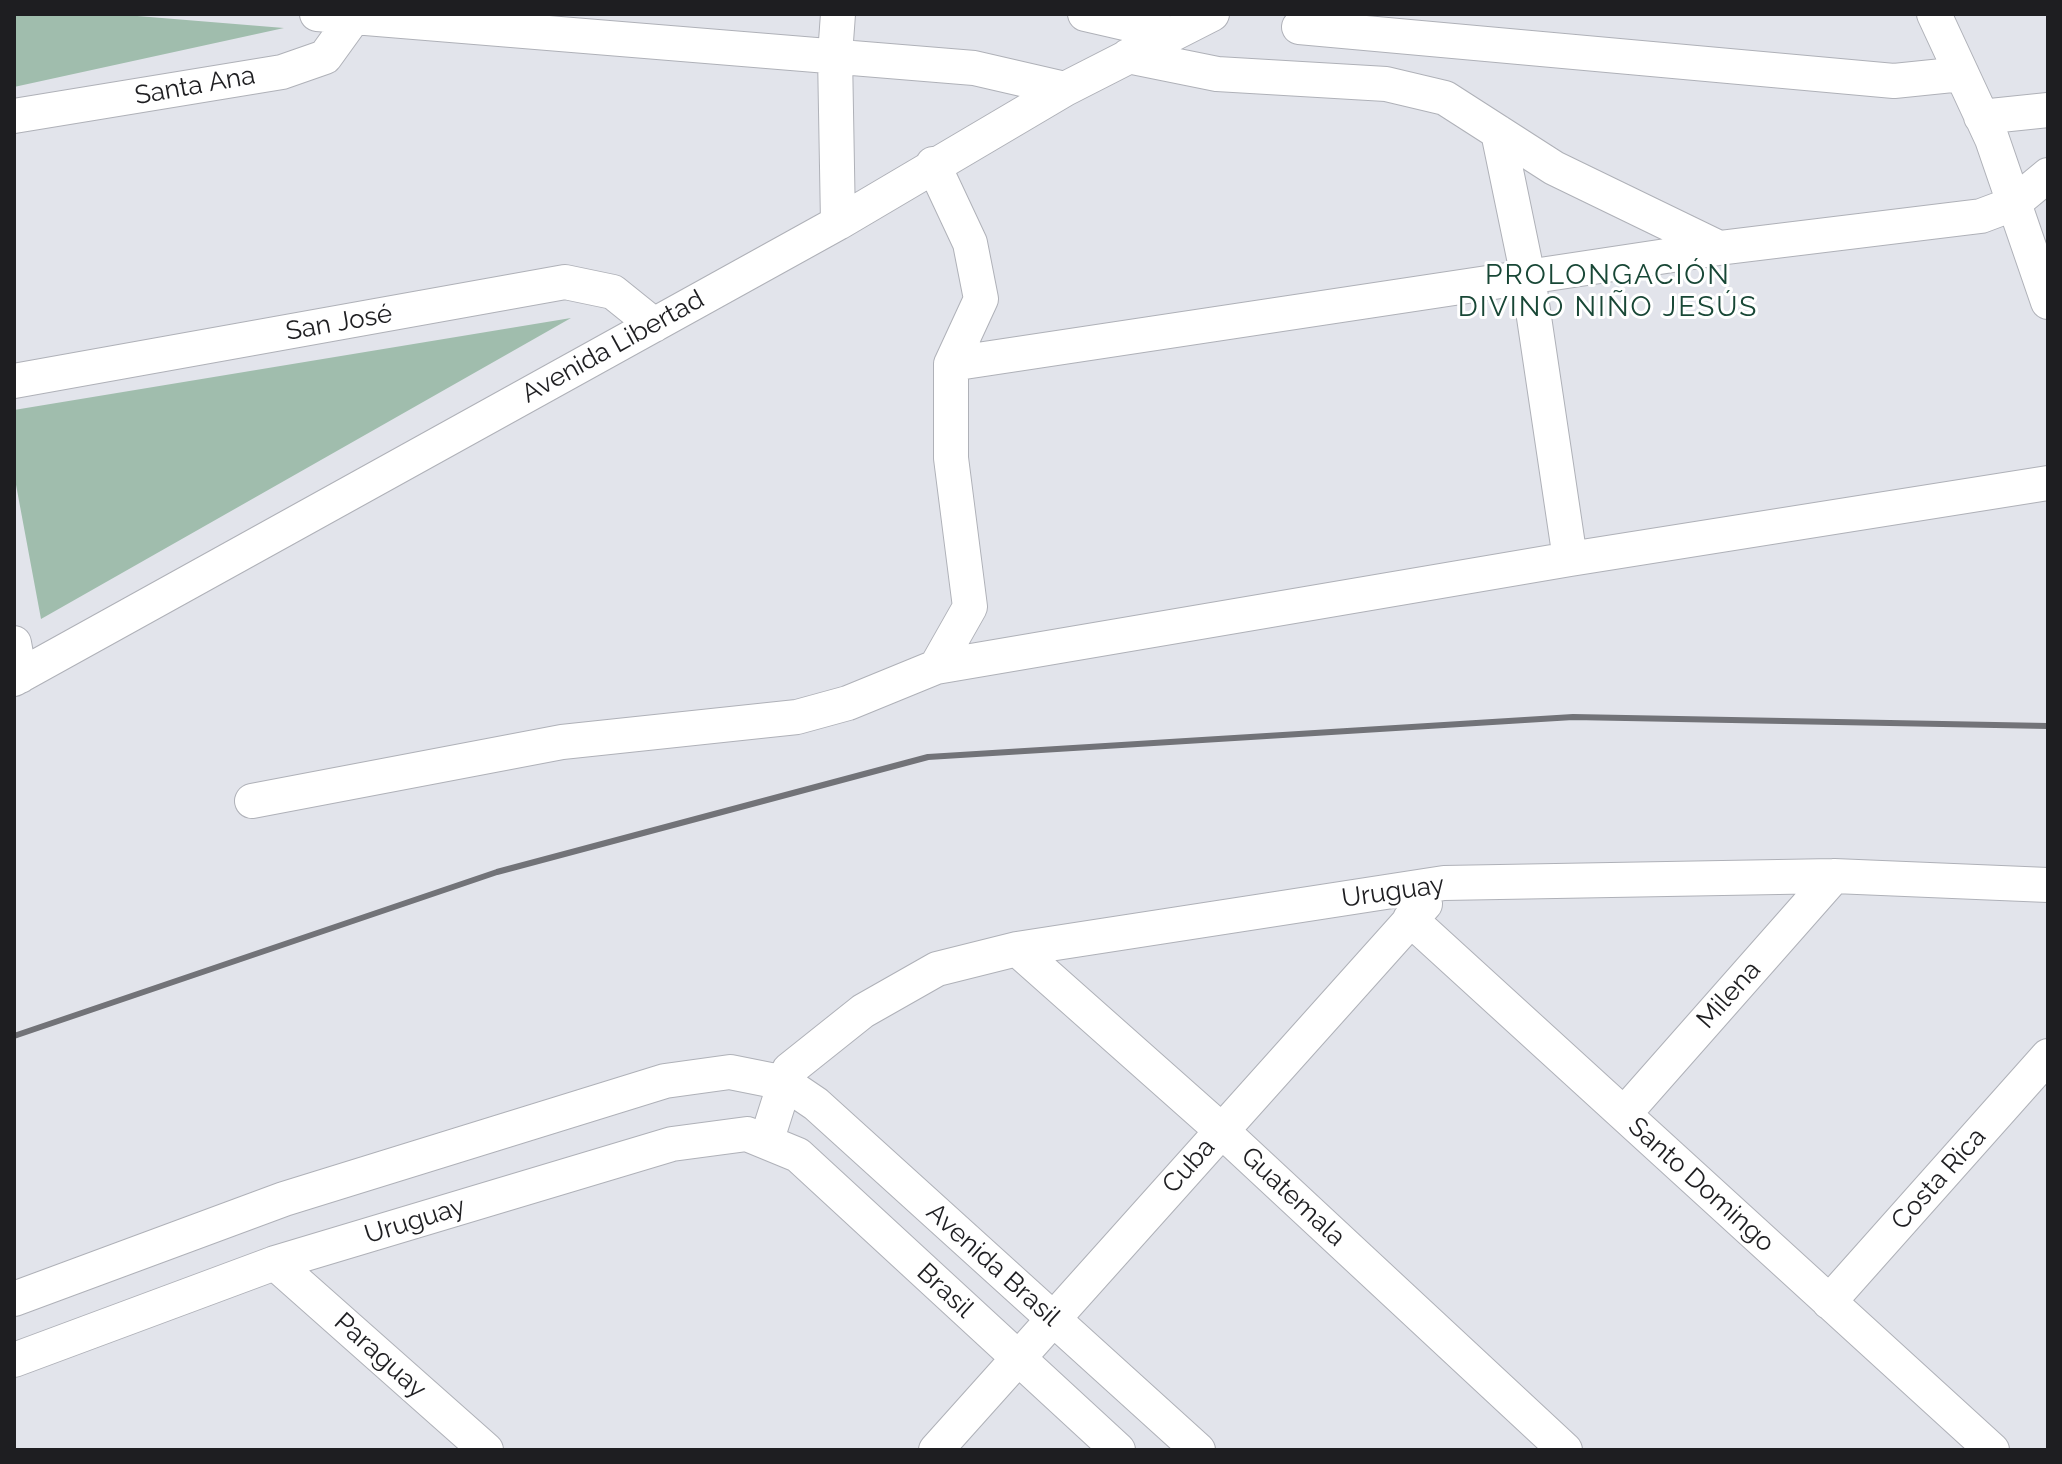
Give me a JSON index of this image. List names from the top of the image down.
{
  "streets": {
    "street": [
      "Santa Ana",
      "San José",
      "Avenida Libertad",
      "Uruguay",
      "Milena",
      "Cuba",
      "Costa Rica",
      "Santo Domingo",
      "Guatemala",
      "Avenida Brasil",
      "Brasil",
      "Paraguay"
    ]
  },
  "crossings": [
    ["San José", "Avenida Libertad"],
    ["Uruguay", "Milena"],
    ["Uruguay", "Cuba"],
    ["Uruguay", "Guatemala"],
    ["Uruguay", "Avenida Brasil"],
    ["Uruguay", "Brasil"],
    ["Uruguay", "Paraguay"],
    ["Milena", "Santo Domingo"],
    ["Cuba", "Santo Domingo"],
    ["Cuba", "Guatemala"],
    ["Cuba", "Avenida Brasil"],
    ["Cuba", "Brasil"],
    ["Costa Rica", "Santo Domingo"]
  ],
  "districts": ["PROLONGACIÓN DIVINO NIÑO JESÚS"]
}
